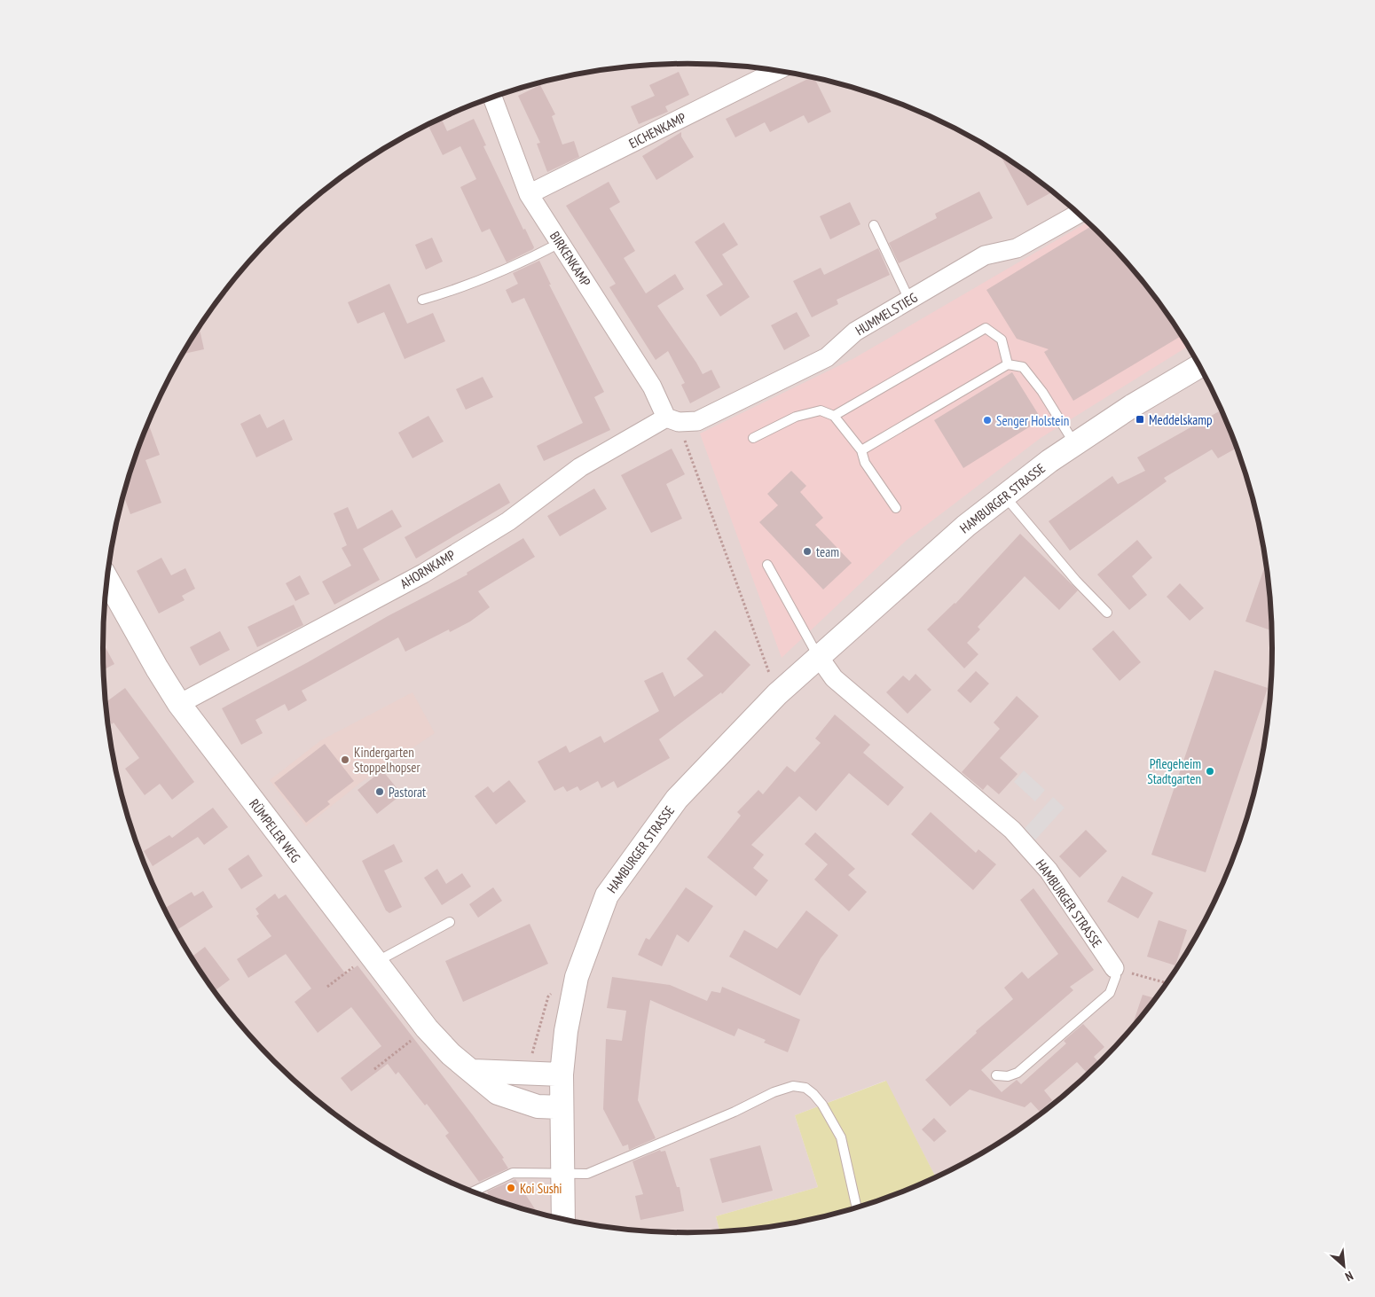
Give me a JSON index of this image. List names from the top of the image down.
{
  "streets": {
    "street": [
      "EICHENKAMP",
      "BIRKENKAMP",
      "HUMMELSTIEG",
      "HAMBURGER STRASSE",
      "AHORNKAMP",
      "RÜMPELER WEG"
    ]
  },
  "crossings": [
    ["EICHENKAMP", "BIRKENKAMP"],
    ["BIRKENKAMP", "HUMMELSTIEG"],
    ["BIRKENKAMP", "AHORNKAMP"],
    ["HUMMELSTIEG", "AHORNKAMP"],
    ["HAMBURGER STRASSE", "RÜMPELER WEG"],
    ["AHORNKAMP", "RÜMPELER WEG"]
  ],
  "places": {
    "transit": ["Meddelskamp"],
    "other": [
      "Senger Holstein",
      "team",
      "Kindergarten Stoppelhopser",
      "Pflegeheim Stadtgarten",
      "Pastorat",
      "Koi Sushi"
    ]
  },
  "north": "bottom right"
}
